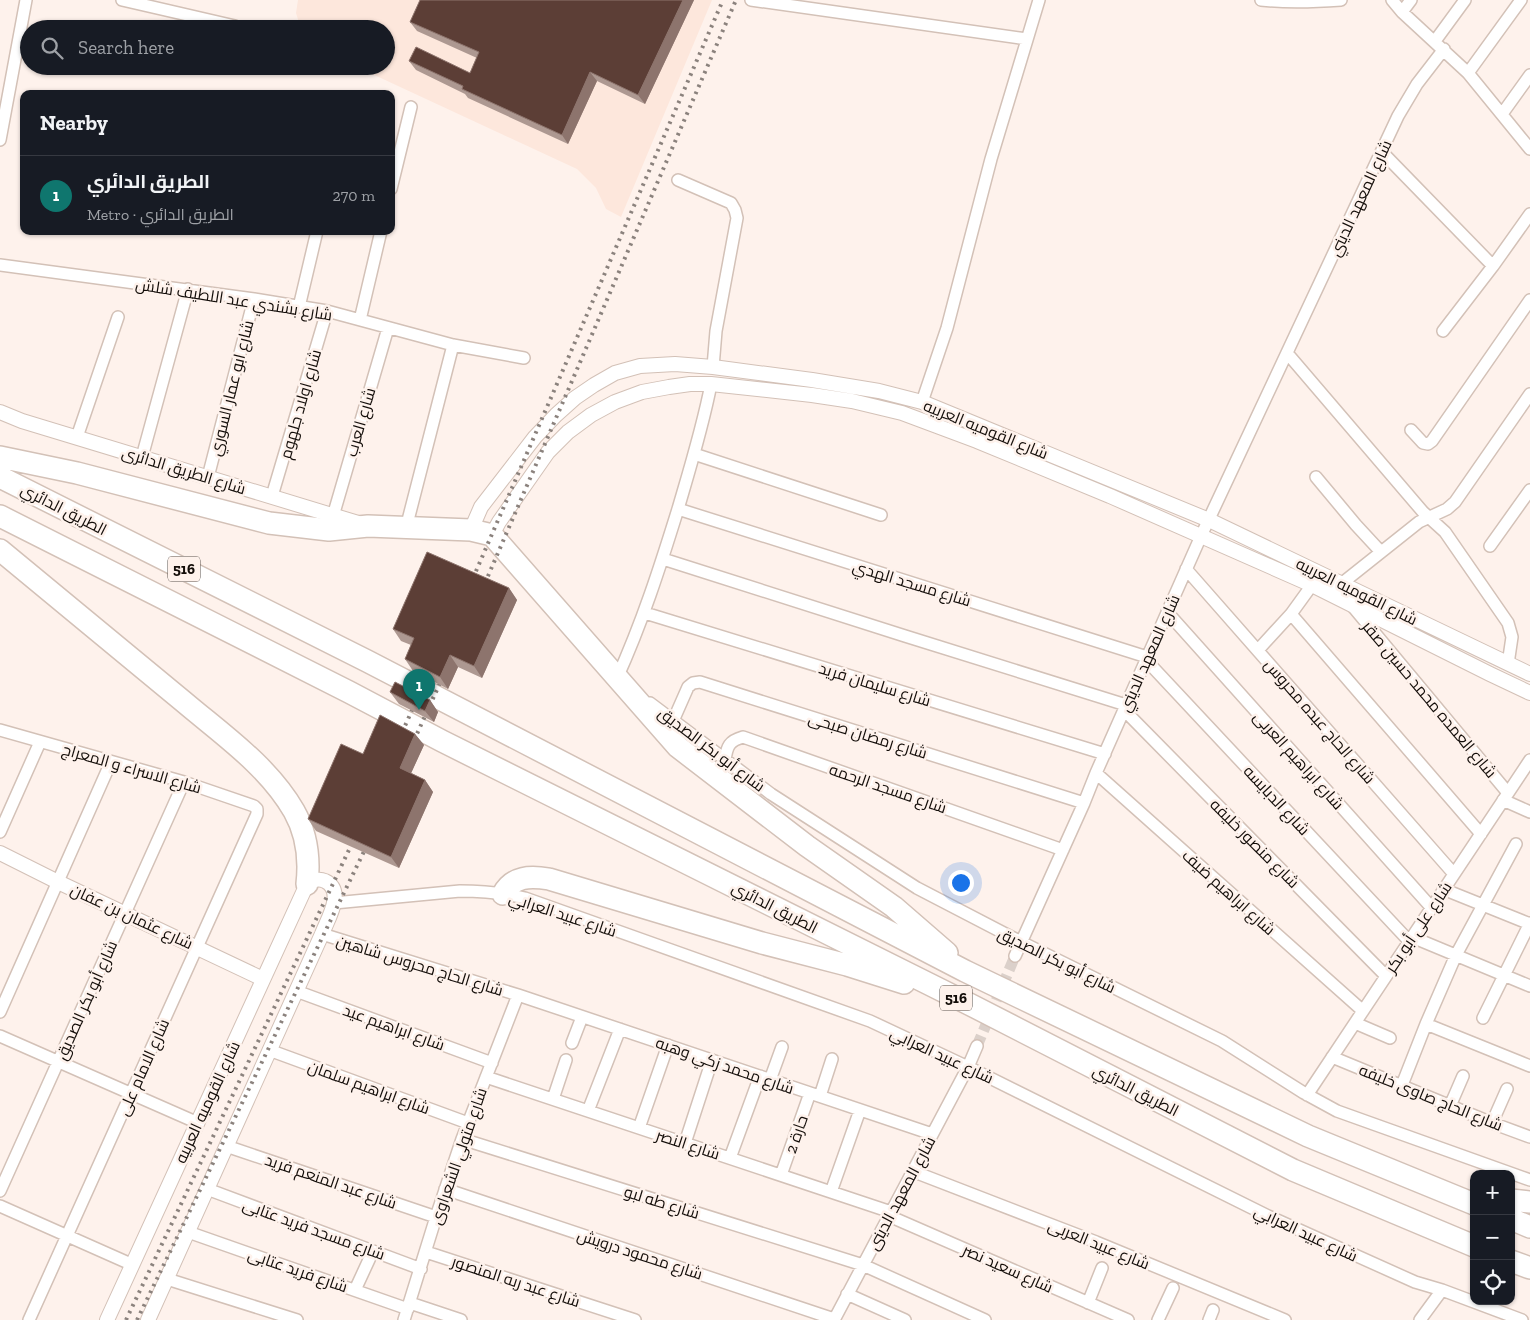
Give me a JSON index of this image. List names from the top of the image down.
{
  "streets": {
    "highway": ["الطريق الدائري", "516"],
    "street": [
      "شارع المعهد الديني",
      "شارع بشندي عبد اللطيف شلش",
      "شارع ابو عمار السوري",
      "شارع اولاد جلهوم",
      "شارع العرب",
      "شارع القوميه العربيه",
      "شارع الطريق الدائرى",
      "شارع مسجد الهدي",
      "شارع سليمان فريد",
      "شارع العمده محمد حسين صقر",
      "شارع الحاج عبده محروس",
      "شارع رمضان صبحى",
      "شارع أبو بكر الصديق",
      "شارع ابراهيم العربى",
      "شارع الاسراء و المعراج",
      "شارع مسجد الرحمه",
      "شارع الدبايسه",
      "شارع منصور خليفه",
      "شارع ابراهيم ضيف",
      "شارع عبيد العرابي",
      "شارع عثمان بن عفان",
      "شارع على أبو بكر",
      "شارع الحاج محروس شاهين",
      "شارع ابراهيم عيد",
      "شارع محمد زكي وهبه",
      "شارع الامام على",
      "شارع ابراهيم سلمان",
      "شارع الحاج صاوى خليفه",
      "حارة 2",
      "شارع النصر",
      "شارع متولي الشعراوى",
      "شارع عبد المنعم فريد",
      "شارع المعهد الدينى",
      "شارع طه لبو",
      "شارع مسجد فريد عتابى",
      "شارع عبيد العربى",
      "شارع محمود درويش",
      "شارع سعيد نصر",
      "شارع فريد عتابى",
      "شارع عبد ربه المنصور"
    ]
  },
  "crossings": [
    ["شارع المعهد الديني", "شارع القوميه العربيه"],
    ["شارع المعهد الديني", "شارع مسجد الهدي"],
    ["شارع المعهد الديني", "شارع سليمان فريد"],
    ["شارع المعهد الديني", "شارع الحاج عبده محروس"],
    ["شارع المعهد الديني", "شارع رمضان صبحى"],
    ["شارع المعهد الديني", "شارع أبو بكر الصديق"],
    ["شارع المعهد الديني", "شارع ابراهيم العربى"],
    ["شارع المعهد الديني", "شارع مسجد الرحمه"],
    ["شارع المعهد الديني", "شارع الدبايسه"],
    ["شارع المعهد الديني", "شارع منصور خليفه"],
    ["شارع المعهد الديني", "شارع ابراهيم ضيف"],
    ["شارع بشندي عبد اللطيف شلش", "شارع ابو عمار السوري"],
    ["شارع بشندي عبد اللطيف شلش", "شارع اولاد جلهوم"],
    ["شارع بشندي عبد اللطيف شلش", "شارع العرب"],
    ["شارع ابو عمار السوري", "شارع الطريق الدائرى"],
    ["شارع اولاد جلهوم", "شارع الطريق الدائرى"],
    ["شارع العرب", "شارع الطريق الدائرى"],
    ["شارع القوميه العربيه", "شارع العمده محمد حسين صقر"],
    ["شارع القوميه العربيه", "شارع عثمان بن عفان"],
    ["شارع مسجد الهدي", "شارع الدبايسه"],
    ["شارع العمده محمد حسين صقر", "شارع على أبو بكر"],
    ["شارع الحاج عبده محروس", "شارع على أبو بكر"],
    ["شارع رمضان صبحى", "شارع أبو بكر الصديق"],
    ["شارع أبو بكر الصديق", "شارع الاسراء و المعراج"],
    ["شارع أبو بكر الصديق", "شارع مسجد الرحمه"],
    ["شارع أبو بكر الصديق", "شارع عثمان بن عفان"],
    ["شارع أبو بكر الصديق", "شارع على أبو بكر"],
    ["شارع ابراهيم العربى", "شارع على أبو بكر"],
    ["شارع الاسراء و المعراج", "شارع الامام على"],
    ["شارع الدبايسه", "شارع على أبو بكر"],
    ["شارع منصور خليفه", "شارع على أبو بكر"],
    ["شارع ابراهيم ضيف", "شارع على أبو بكر"],
    ["شارع عبيد العرابي", "شارع المعهد الدينى"],
    ["شارع عثمان بن عفان", "شارع الامام على"],
    ["شارع على أبو بكر", "شارع الحاج صاوى خليفه"],
    ["شارع الحاج محروس شاهين", "شارع محمد زكي وهبه"],
    ["شارع الحاج محروس شاهين", "شارع متولي الشعراوى"],
    ["شارع ابراهيم عيد", "شارع متولي الشعراوى"],
    ["شارع محمد زكي وهبه", "حارة 2"],
    ["شارع محمد زكي وهبه", "شارع متولي الشعراوى"],
    ["شارع محمد زكي وهبه", "شارع المعهد الدينى"],
    ["شارع ابراهيم سلمان", "شارع متولي الشعراوى"],
    ["حارة 2", "شارع النصر"],
    ["شارع النصر", "شارع متولي الشعراوى"],
    ["شارع النصر", "شارع المعهد الدينى"],
    ["شارع النصر", "شارع سعيد نصر"],
    ["شارع متولي الشعراوى", "شارع عبد المنعم فريد"],
    ["شارع متولي الشعراوى", "شارع طه لبو"],
    ["شارع متولي الشعراوى", "شارع مسجد فريد عتابى"],
    ["شارع متولي الشعراوى", "شارع محمود درويش"],
    ["شارع متولي الشعراوى", "شارع فريد عتابى"],
    ["شارع متولي الشعراوى", "شارع عبد ربه المنصور"],
    ["شارع المعهد الدينى", "شارع طه لبو"],
    ["شارع المعهد الدينى", "شارع عبيد العربى"],
    ["شارع المعهد الدينى", "شارع محمود درويش"],
    ["شارع المعهد الدينى", "شارع سعيد نصر"]
  ],
  "page": {
    "search": "Search here",
    "heading": "Nearby",
    "list": [
      {
        "mark": "1",
        "name": "الطريق الدائري",
        "note": "Metro · الطريق الدائري",
        "value": "270 m"
      }
    ],
    "pins": "1",
    "map_buttons": ["+", "−"]
  }
}
